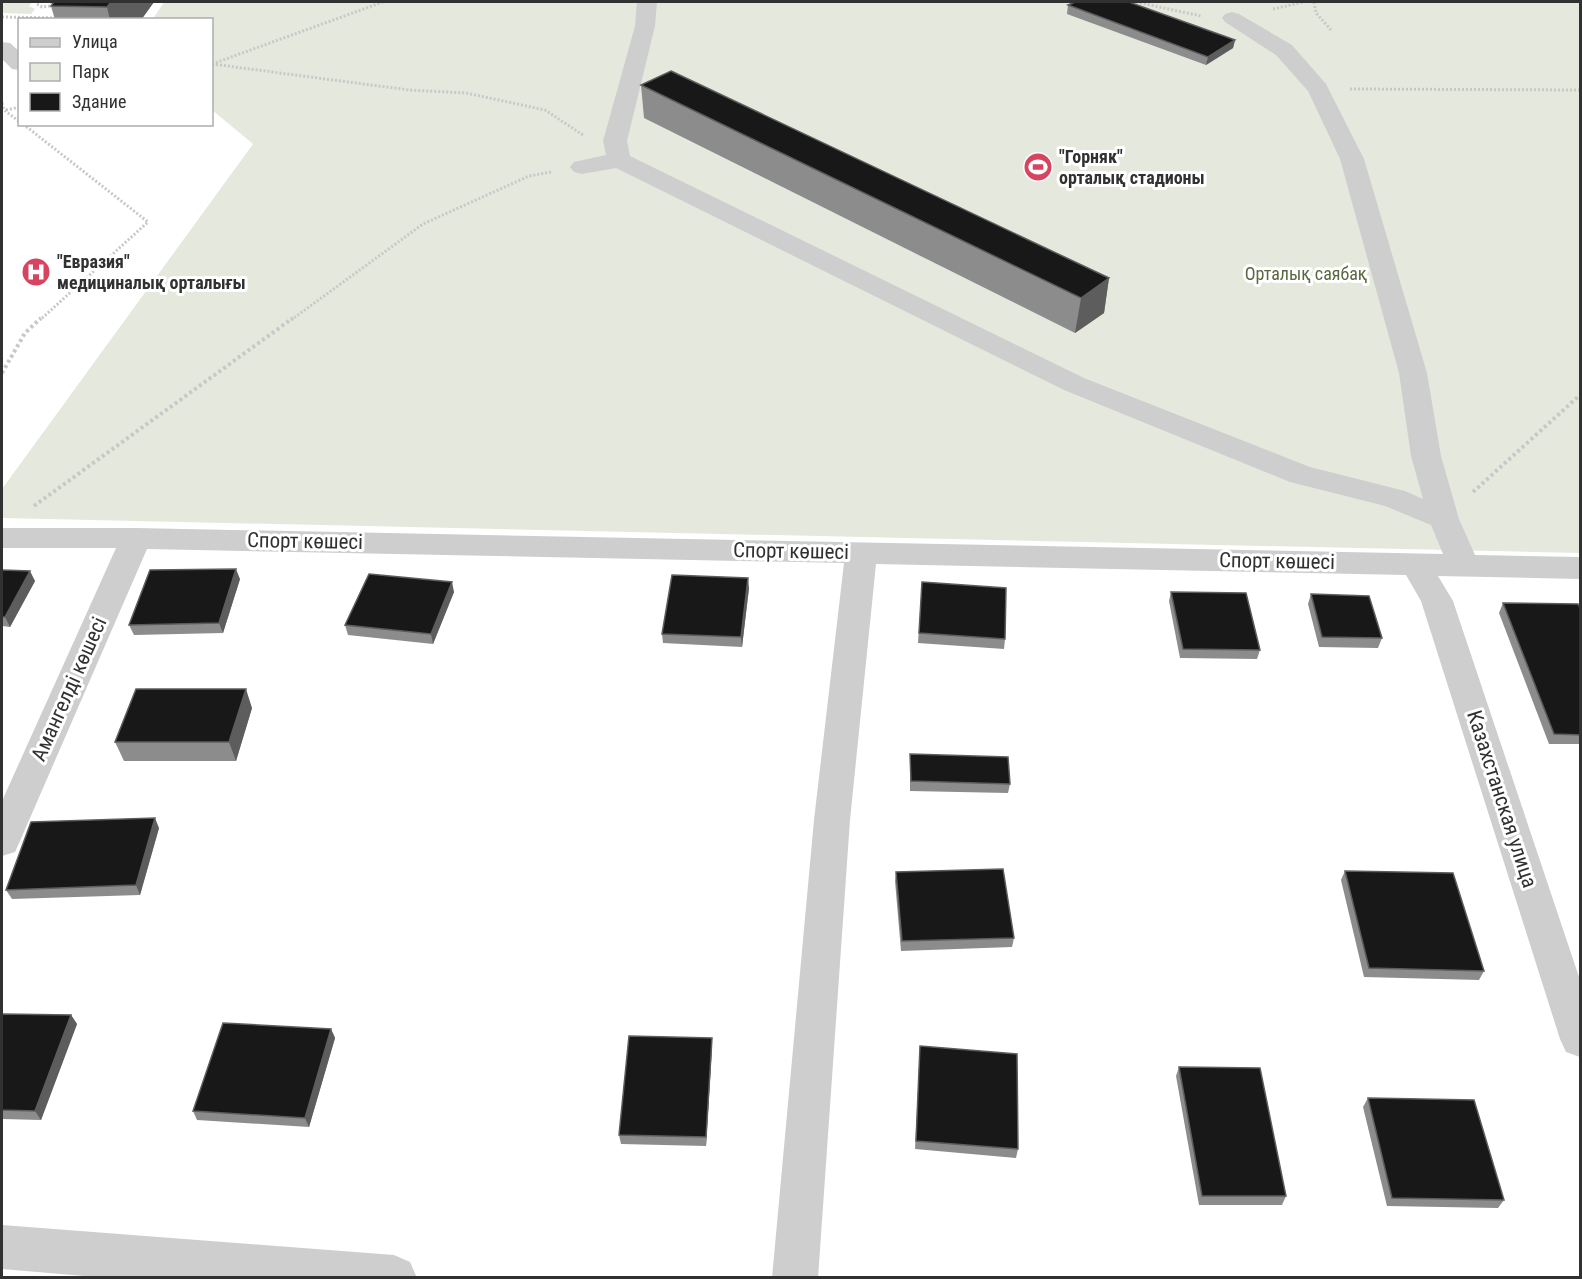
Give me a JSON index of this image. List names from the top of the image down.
{
  "streets": {
    "street": ["Спорт көшесі", "Амангелді көшесі", "Казахстанская улица"]
  },
  "crossings": [
    ["Спорт көшесі", "Амангелді көшесі"],
    ["Спорт көшесі", "Казахстанская улица"]
  ],
  "parks": ["Орталық саябақ"],
  "places": {
    "sports": ["\"Горняк\" орталық стадионы"],
    "hospital": ["\"Евразия\" медициналық орталығы"]
  },
  "legend": ["Улица", "Парк", "Здание"]
}
